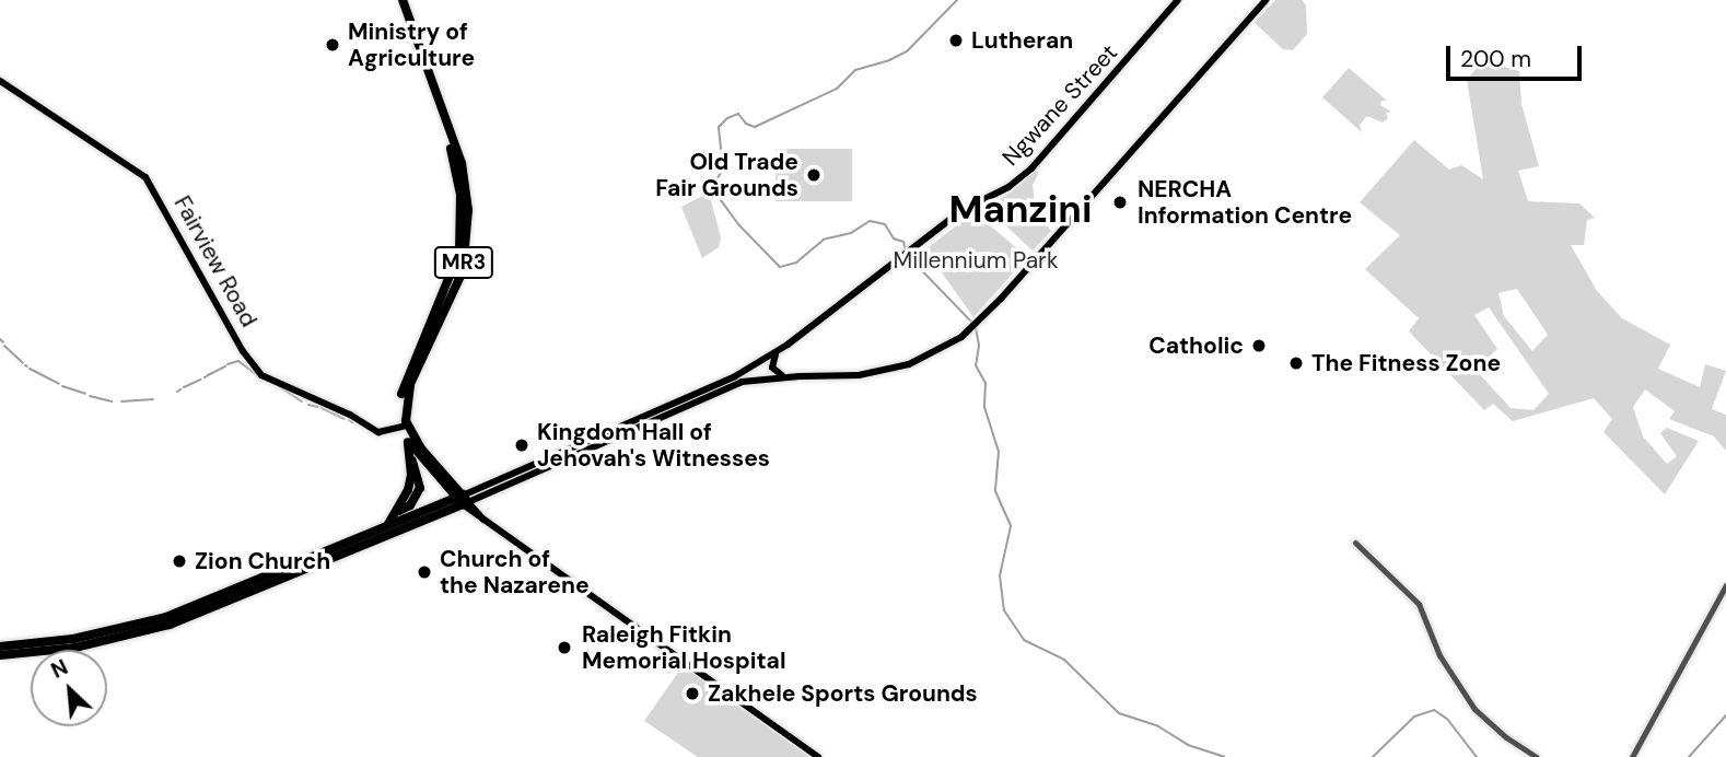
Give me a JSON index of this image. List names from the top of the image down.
{
  "streets": {
    "highway": ["MR3"],
    "main road": ["Ngwane Street", "Fairview Road"]
  },
  "crossings": [
    ["Ngwane Street", "MR3"],
    ["Fairview Road", "MR3"]
  ],
  "districts": ["Manzini"],
  "parks": ["Millennium Park"],
  "places": [
    "Lutheran",
    "Ministry of Agriculture",
    "Old Trade Fair Grounds",
    "NERCHA Information Centre",
    "Catholic",
    "The Fitness Zone",
    "Kingdom Hall of Jehovah's Witnesses",
    "Zion Church",
    "Church of the Nazarene",
    "Raleigh Fitkin Memorial Hospital",
    "Zakhele Sports Grounds"
  ],
  "scale_bar": "200 m",
  "north": "top left"
}
